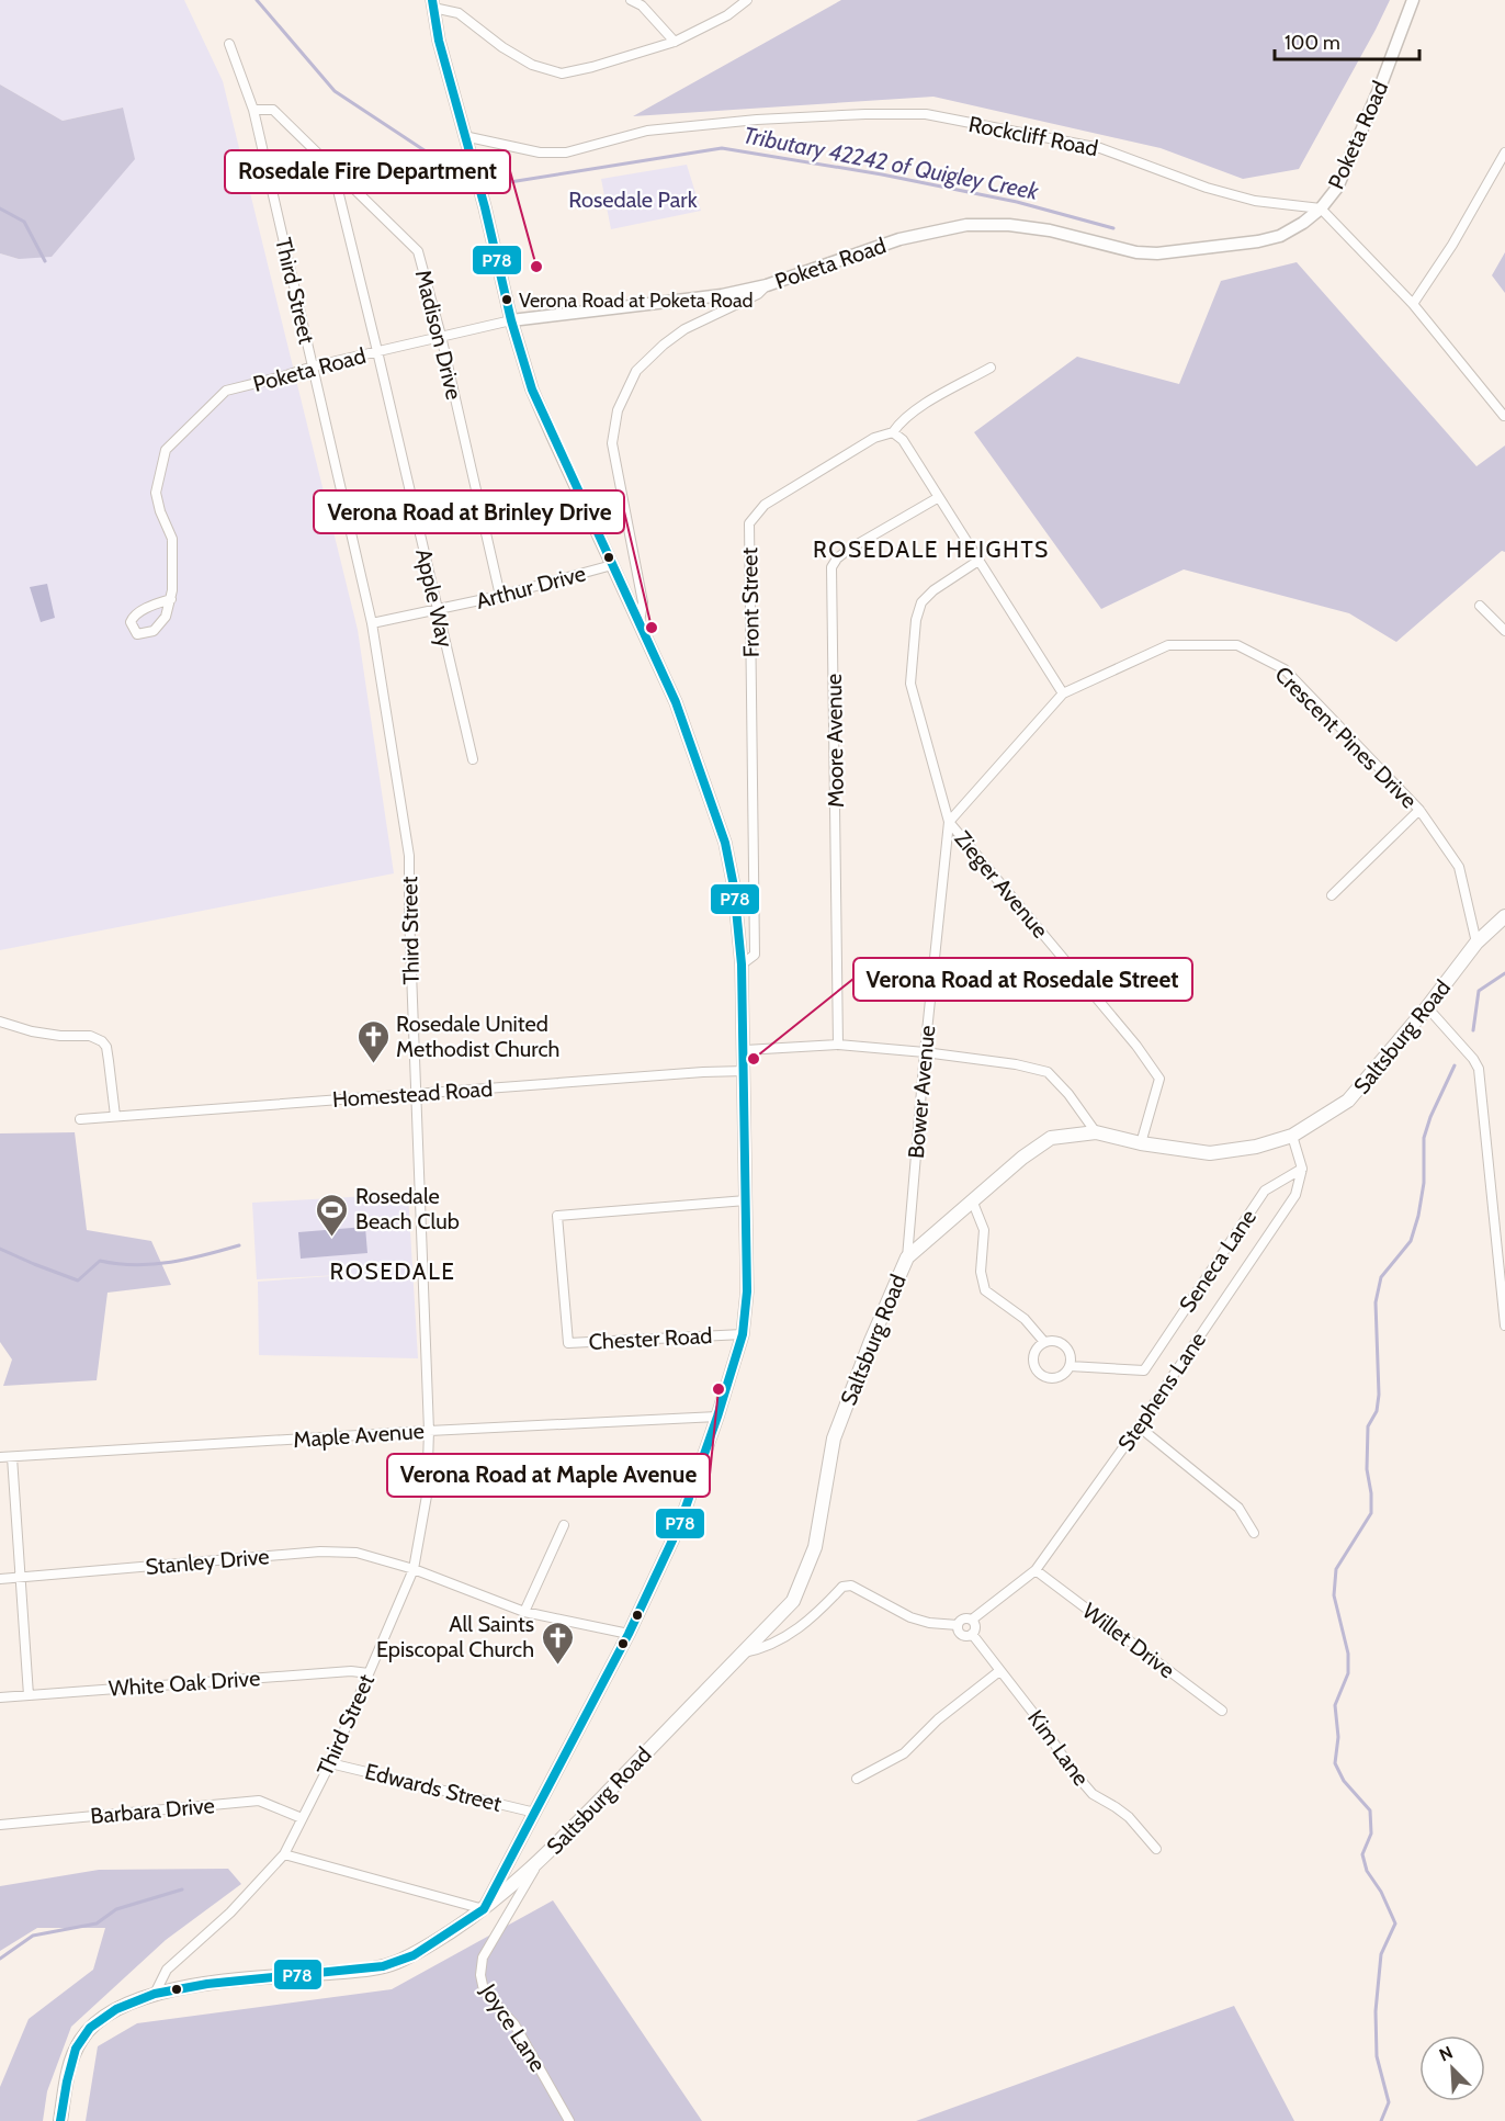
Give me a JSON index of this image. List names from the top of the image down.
{
  "streets": {
    "main road": ["Saltsburg Road"],
    "street": [
      "Poketa Road",
      "Rockcliff Road",
      "Third Street",
      "Madison Drive",
      "Arthur Drive",
      "Apple Way",
      "Front Street",
      "Crescent Pines Drive",
      "Moore Avenue",
      "Zieger Avenue",
      "Bower Avenue",
      "Homestead Road",
      "Seneca Lane",
      "Chester Road",
      "Stephens Lane",
      "Maple Avenue",
      "Stanley Drive",
      "Willet Drive",
      "White Oak Drive",
      "Kim Lane",
      "Edwards Street",
      "Barbara Drive",
      "Joyce Lane"
    ]
  },
  "crossings": [
    ["Poketa Road", "Rockcliff Road"],
    ["Poketa Road", "Third Street"],
    ["Poketa Road", "Madison Drive"],
    ["Poketa Road", "Apple Way"],
    ["Third Street", "Madison Drive"],
    ["Third Street", "Arthur Drive"],
    ["Third Street", "Saltsburg Road"],
    ["Third Street", "Homestead Road"],
    ["Third Street", "Maple Avenue"],
    ["Third Street", "Stanley Drive"],
    ["Third Street", "White Oak Drive"],
    ["Third Street", "Edwards Street"],
    ["Third Street", "Barbara Drive"],
    ["Madison Drive", "Arthur Drive"],
    ["Madison Drive", "Apple Way"],
    ["Arthur Drive", "Apple Way"],
    ["Crescent Pines Drive", "Saltsburg Road"],
    ["Zieger Avenue", "Saltsburg Road"],
    ["Zieger Avenue", "Bower Avenue"],
    ["Saltsburg Road", "Bower Avenue"],
    ["Saltsburg Road", "Joyce Lane"],
    ["Seneca Lane", "Stephens Lane"],
    ["Stephens Lane", "Willet Drive"],
    ["Stephens Lane", "Kim Lane"]
  ],
  "districts": ["ROSEDALE HEIGHTS", "ROSEDALE"],
  "water": ["Tributary 42242 of Quigley Creek"],
  "parks": ["Rosedale Park"],
  "places": {
    "other": [
      "Rosedale Fire Department",
      "Verona Road at Poketa Road",
      "Verona Road at Brinley Drive",
      "Verona Road at Rosedale Street",
      "Verona Road at Maple Avenue"
    ],
    "church": ["Rosedale United Methodist Church", "All Saints Episcopal Church"],
    "sports": ["Rosedale Beach Club"]
  },
  "lines": ["transit line P78"],
  "scale_bar": "100 m",
  "north": "top left"
}
